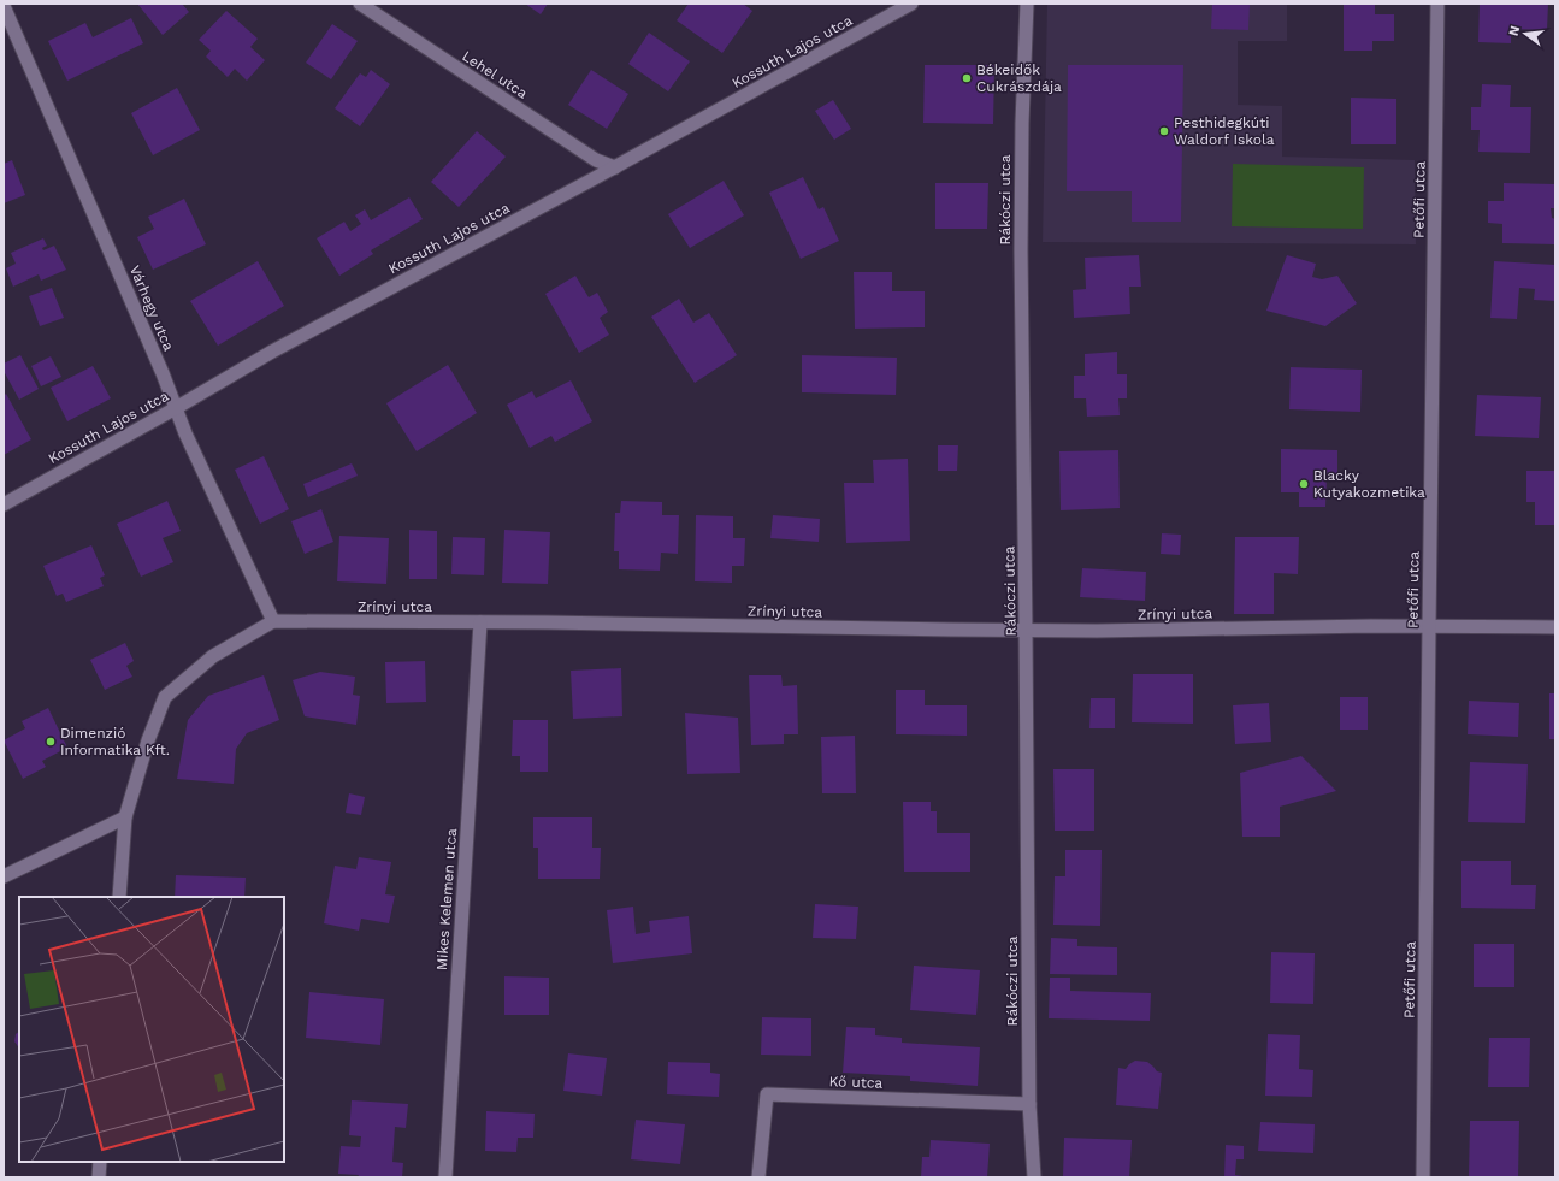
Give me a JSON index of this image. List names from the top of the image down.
{
  "streets": {
    "street": [
      "Kossuth Lajos utca",
      "Lehel utca",
      "Rákóczi utca",
      "Petőfi utca",
      "Várhegy utca",
      "Zrínyi utca",
      "Mikes Kelemen utca",
      "Kő utca"
    ]
  },
  "crossings": [
    ["Kossuth Lajos utca", "Lehel utca"],
    ["Kossuth Lajos utca", "Várhegy utca"],
    ["Rákóczi utca", "Zrínyi utca"],
    ["Rákóczi utca", "Kő utca"],
    ["Petőfi utca", "Zrínyi utca"],
    ["Várhegy utca", "Zrínyi utca"],
    ["Zrínyi utca", "Mikes Kelemen utca"]
  ],
  "places": [
    "Békeidők Cukrászdája",
    "Pesthidegkúti Waldorf Iskola",
    "Blacky Kutyakozmetika",
    "Dimenzió Informatika Kft."
  ],
  "north": "left"
}
